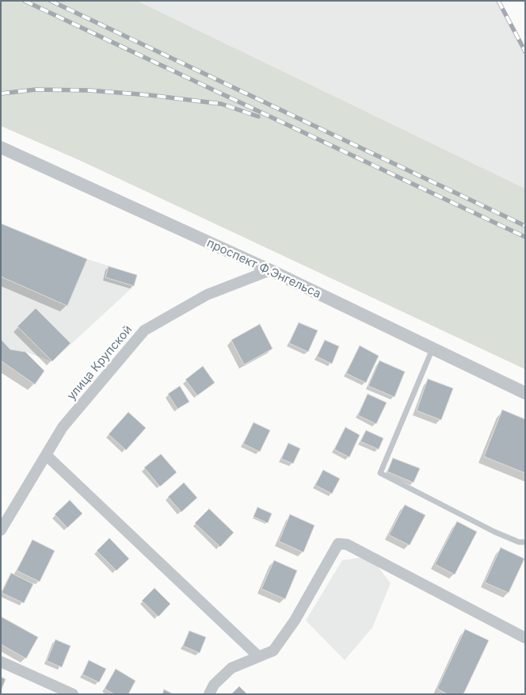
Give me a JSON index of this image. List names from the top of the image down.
{
  "streets": {
    "street": ["проспект Ф.Энгельса", "улица Крупской"]
  },
  "crossings": [
    ["проспект Ф.Энгельса", "улица Крупской"]
  ]
}
